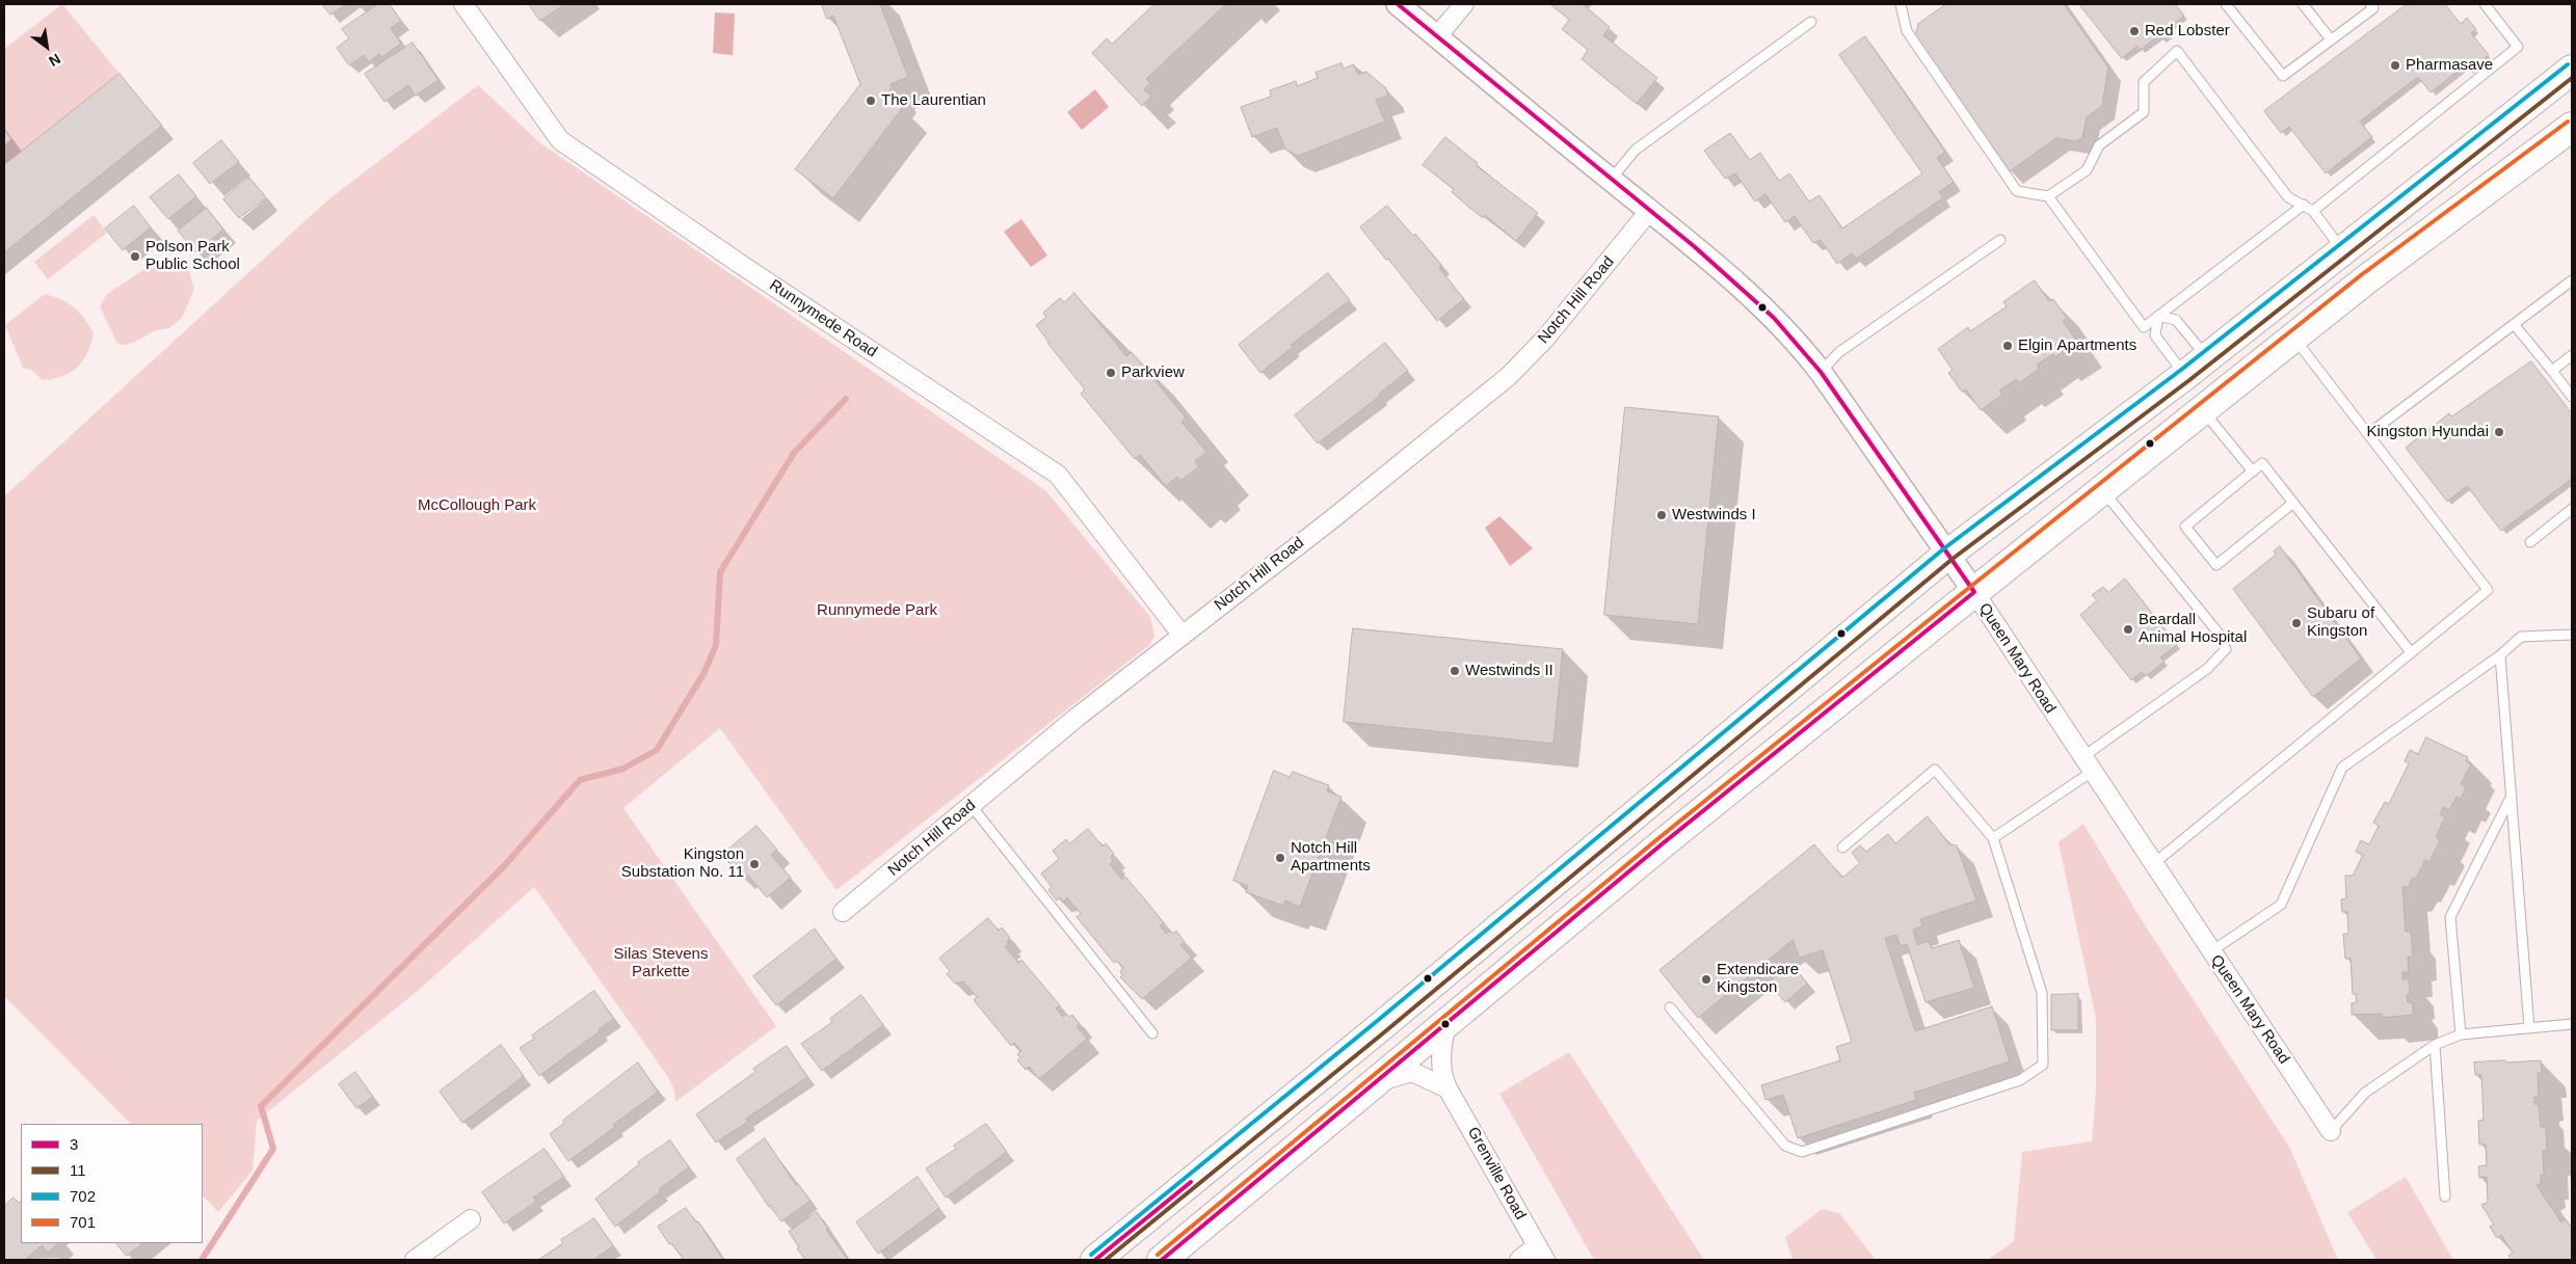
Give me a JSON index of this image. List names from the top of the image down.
{
  "streets": {
    "street": [
      "Notch Hill Road",
      "Runnymede Road",
      "Queen Mary Road",
      "Grenville Road"
    ]
  },
  "crossings": [
    ["Notch Hill Road", "Runnymede Road"],
    ["Notch Hill Road", "Queen Mary Road"]
  ],
  "parks": ["McCollough Park", "Runnymede Park", "Silas Stevens Parkette"],
  "places": [
    "Red Lobster",
    "Pharmasave",
    "The Laurentian",
    "Polson Park Public School",
    "Elgin Apartments",
    "Parkview",
    "Kingston Hyundai",
    "Westwinds I",
    "Subaru of Kingston",
    "Beardall Animal Hospital",
    "Westwinds II",
    "Notch Hill Apartments",
    "Kingston Substation No. 11",
    "Extendicare Kingston"
  ],
  "lines": [
    "transit line 3",
    "transit line 702",
    "transit line 11",
    "transit line 701"
  ],
  "legend": [
    "3",
    "11",
    "702",
    "701"
  ],
  "north": "bottom right"
}
